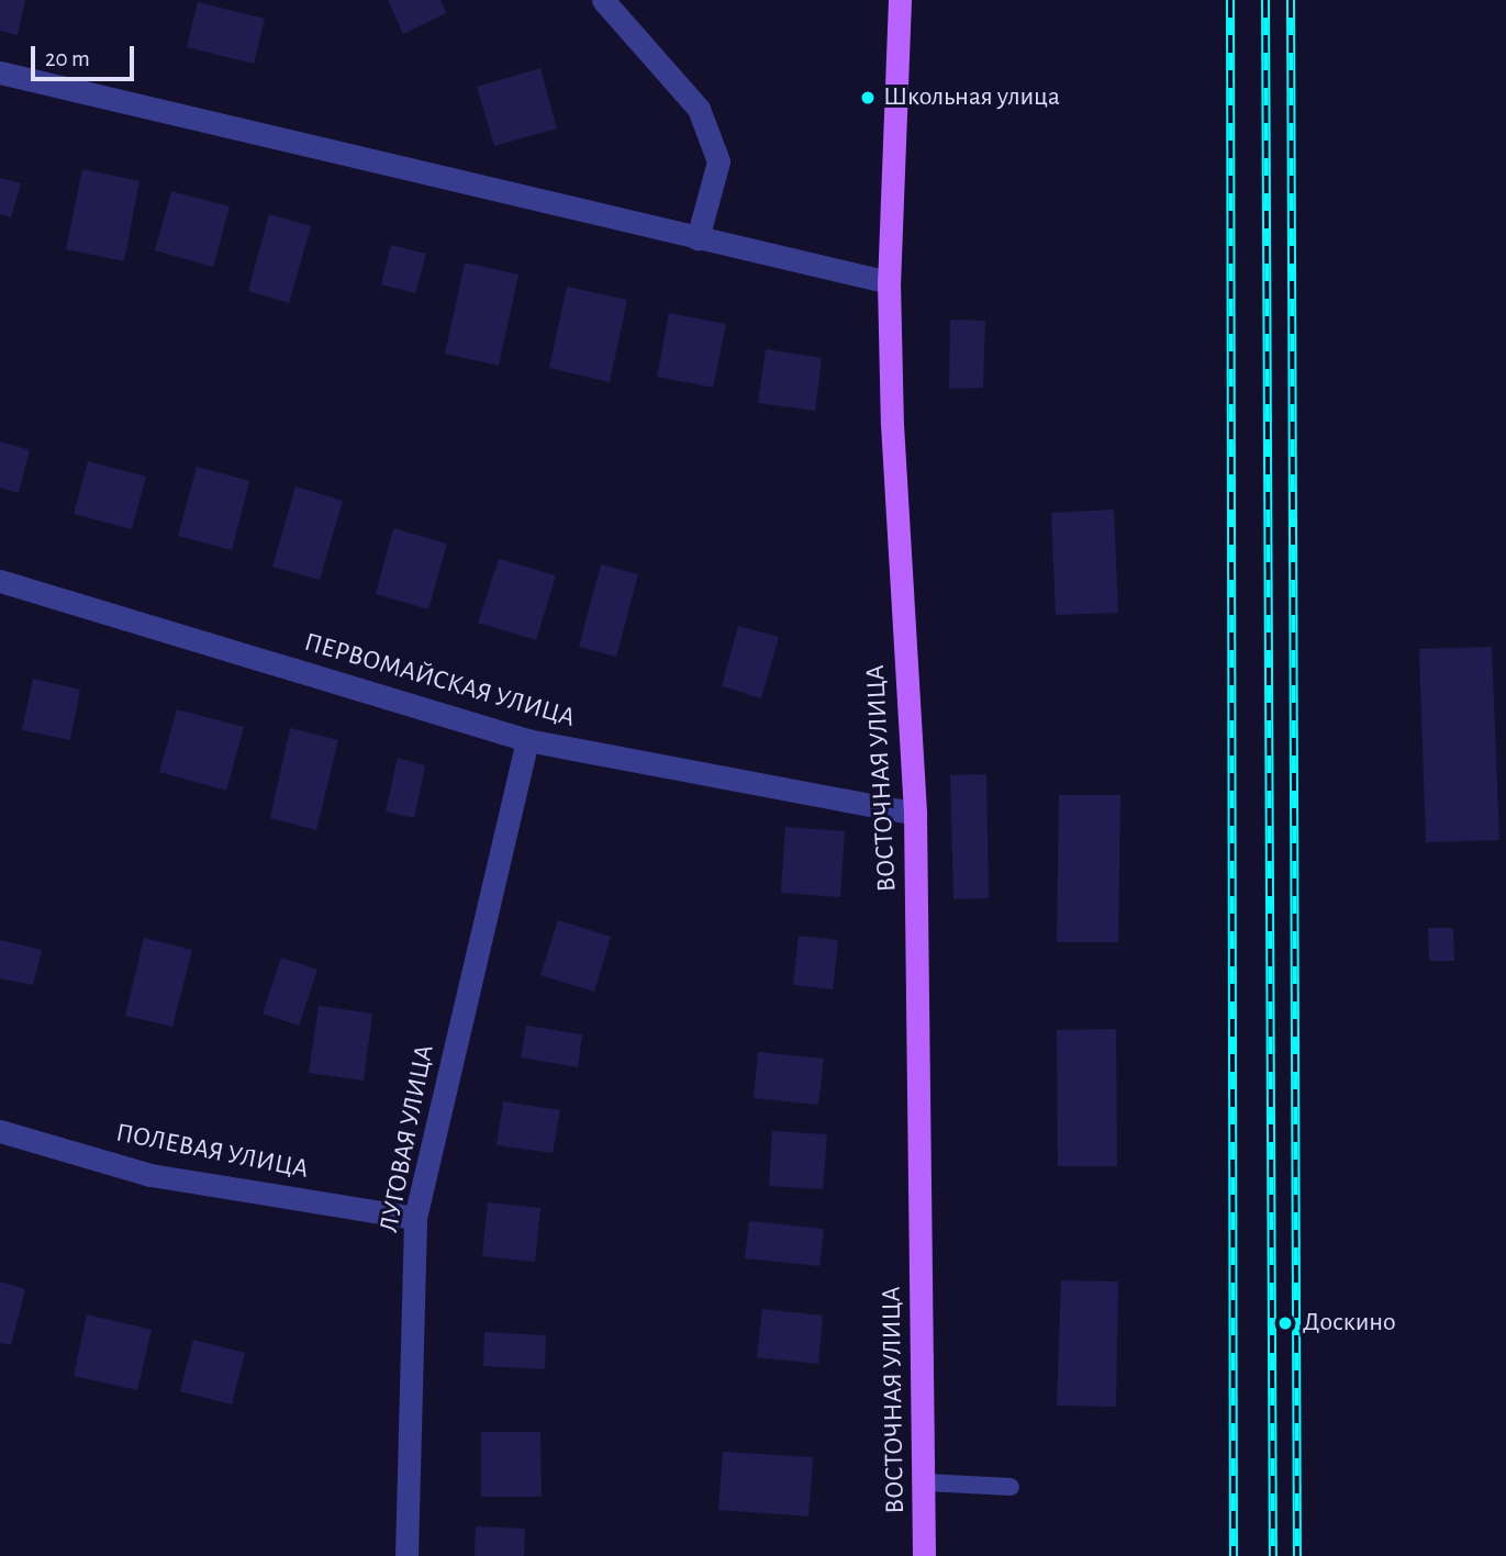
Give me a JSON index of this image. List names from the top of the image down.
{
  "streets": {
    "main road": ["ВОСТОЧНАЯ УЛИЦА"],
    "street": ["ПЕРВОМАЙСКАЯ УЛИЦА", "ЛУГОВАЯ УЛИЦА", "ПОЛЕВАЯ УЛИЦА"]
  },
  "crossings": [
    ["ПЕРВОМАЙСКАЯ УЛИЦА", "ВОСТОЧНАЯ УЛИЦА"],
    ["ПЕРВОМАЙСКАЯ УЛИЦА", "ЛУГОВАЯ УЛИЦА"],
    ["ЛУГОВАЯ УЛИЦА", "ПОЛЕВАЯ УЛИЦА"]
  ],
  "places": ["Школьная улица", "Доскино"],
  "scale_bar": "20 m"
}
